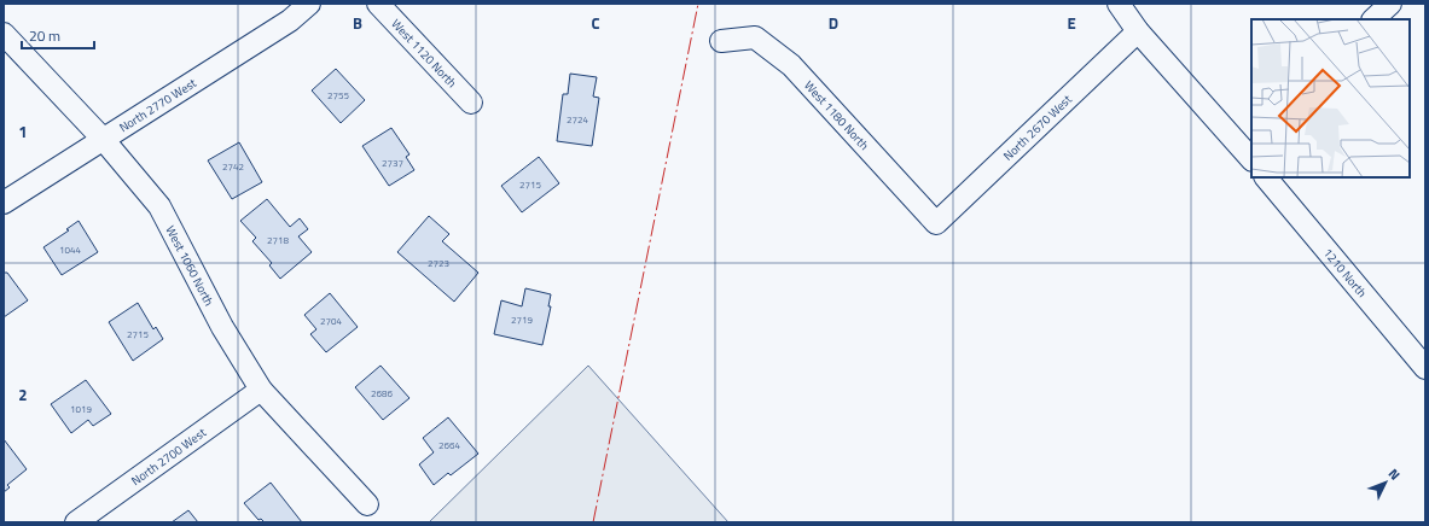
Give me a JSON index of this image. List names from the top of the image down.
{
  "streets": {
    "street": [
      "West 1120 North",
      "North 2770 West",
      "West 1180 North",
      "North 2670 West",
      "West 1060 North",
      "1210 North",
      "North 2700 West"
    ]
  },
  "crossings": [
    ["North 2770 West", "West 1060 North"],
    ["West 1180 North", "North 2670 West"],
    ["West 1060 North", "North 2700 West"]
  ],
  "house_numbers": [
    "2755",
    "2724",
    "2737",
    "2742",
    "2715",
    "2718",
    "1044",
    "2723",
    "2719",
    "2704",
    "2715",
    "2686",
    "1019",
    "2664"
  ],
  "scale_bar": "20 m",
  "north": "top right",
  "grid": {
    "columns": [
      "B",
      "C",
      "D",
      "E"
    ],
    "rows": ["1", "2"]
  }
}
